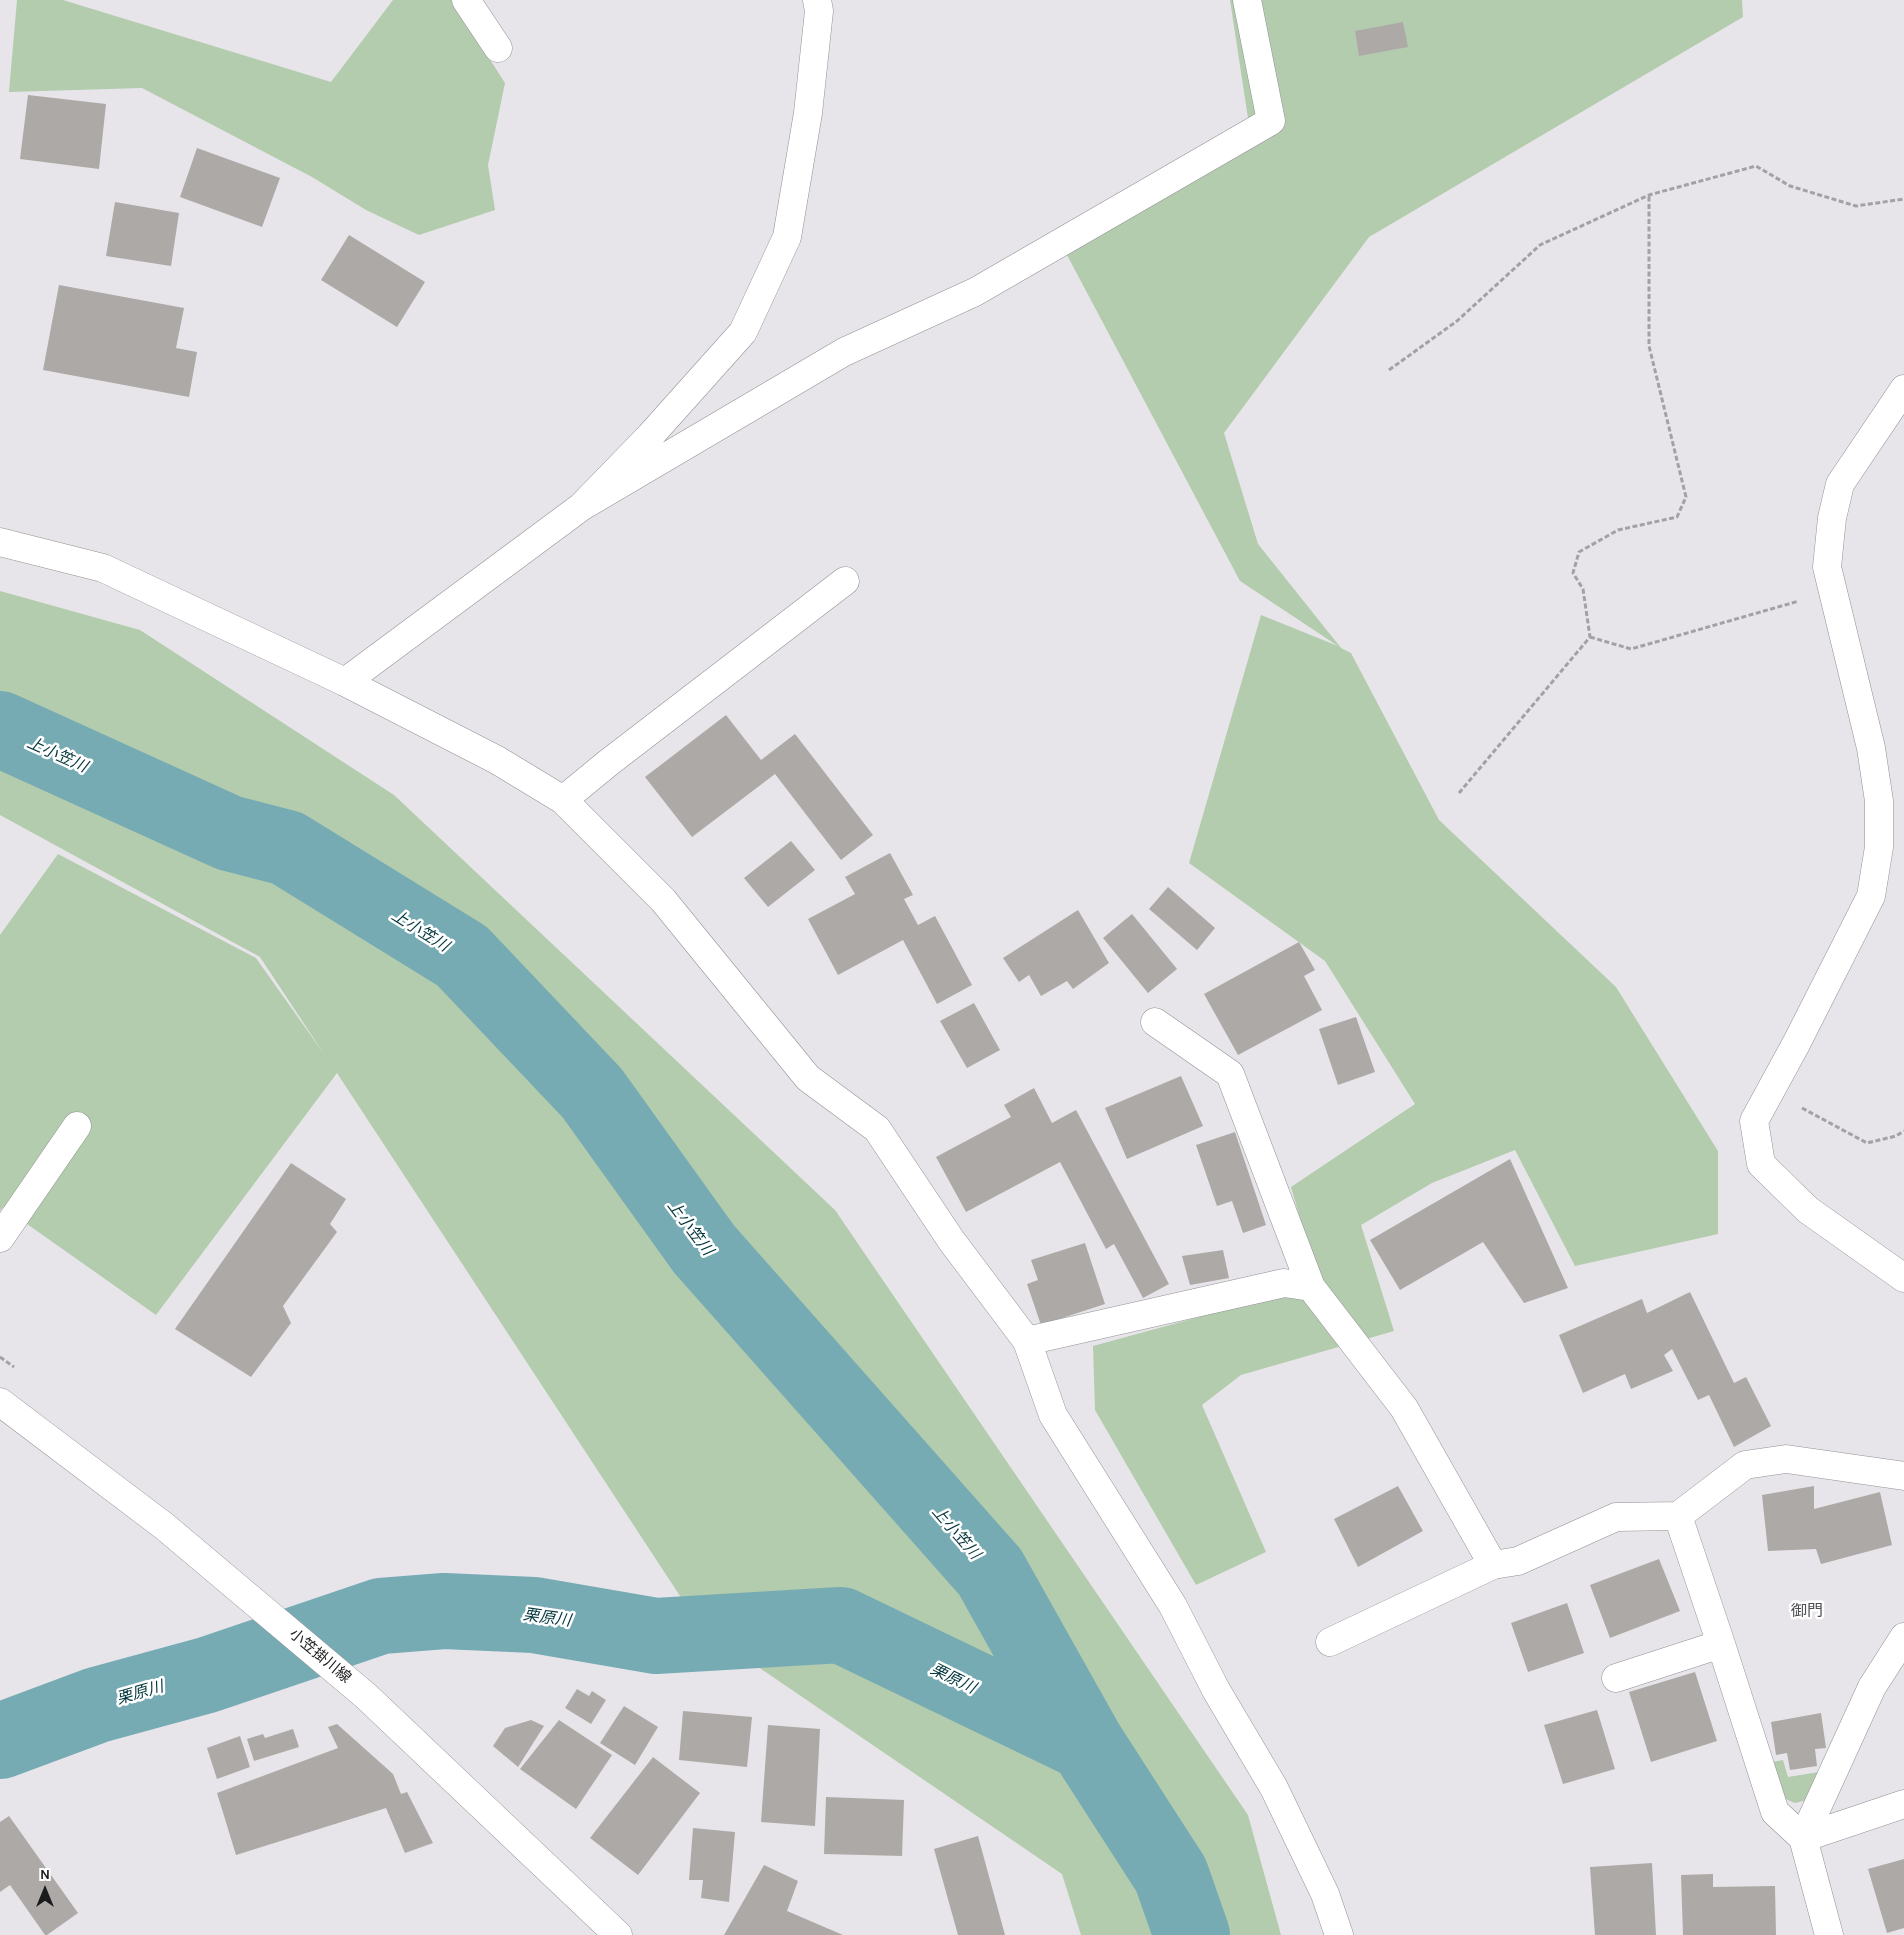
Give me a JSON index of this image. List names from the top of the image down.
{
  "streets": {
    "street": ["小笠掛川線"]
  },
  "districts": ["御門"],
  "water": ["上小笠川", "栗原川"],
  "north": "top"
}
